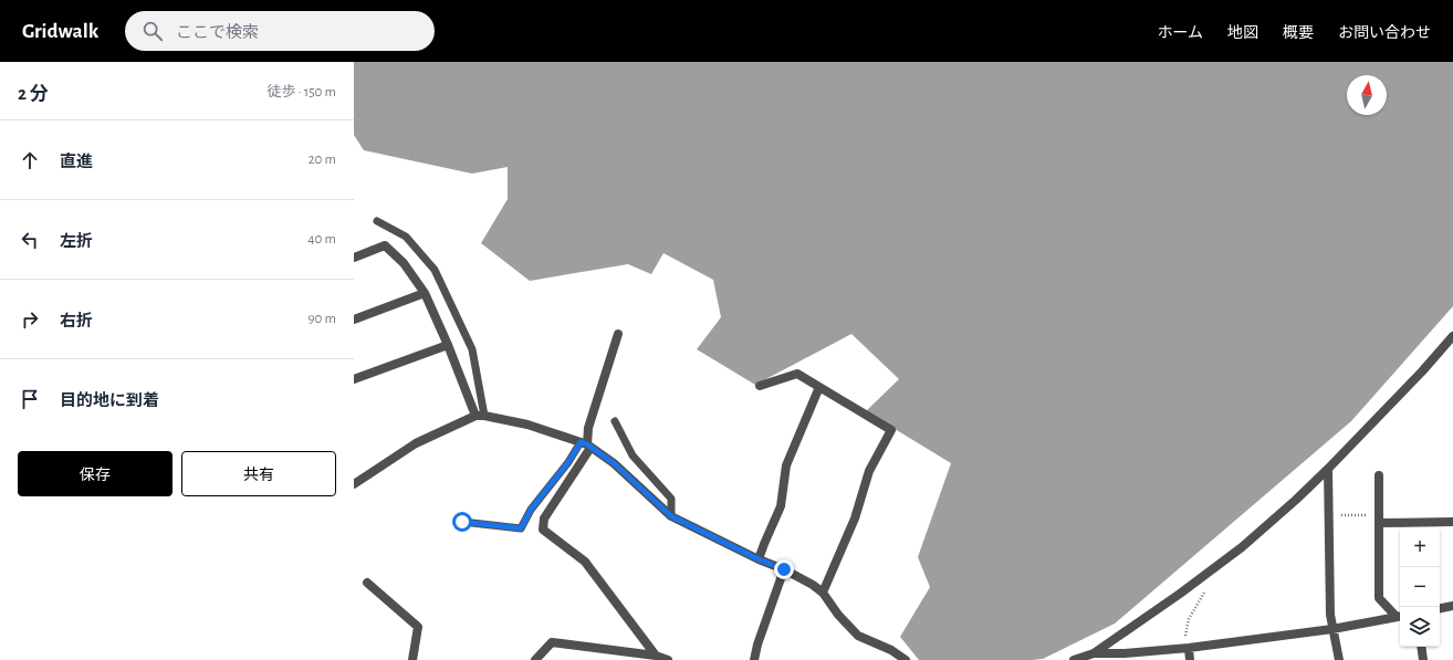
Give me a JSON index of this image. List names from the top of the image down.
{
  "north": "top",
  "page": {
    "header": "Gridwalk",
    "search": "ここで検索",
    "nav": [
      "ホーム",
      "地図",
      "概要",
      "お問い合わせ"
    ],
    "heading": ["2 分", "徒歩 · 150 m"],
    "list": [
      ["直進", "20 m"],
      ["左折", "40 m"],
      ["右折", "90 m"],
      "目的地に到着"
    ],
    "buttons": ["保存", "共有"],
    "map_buttons": ["+", "−"]
  }
}
